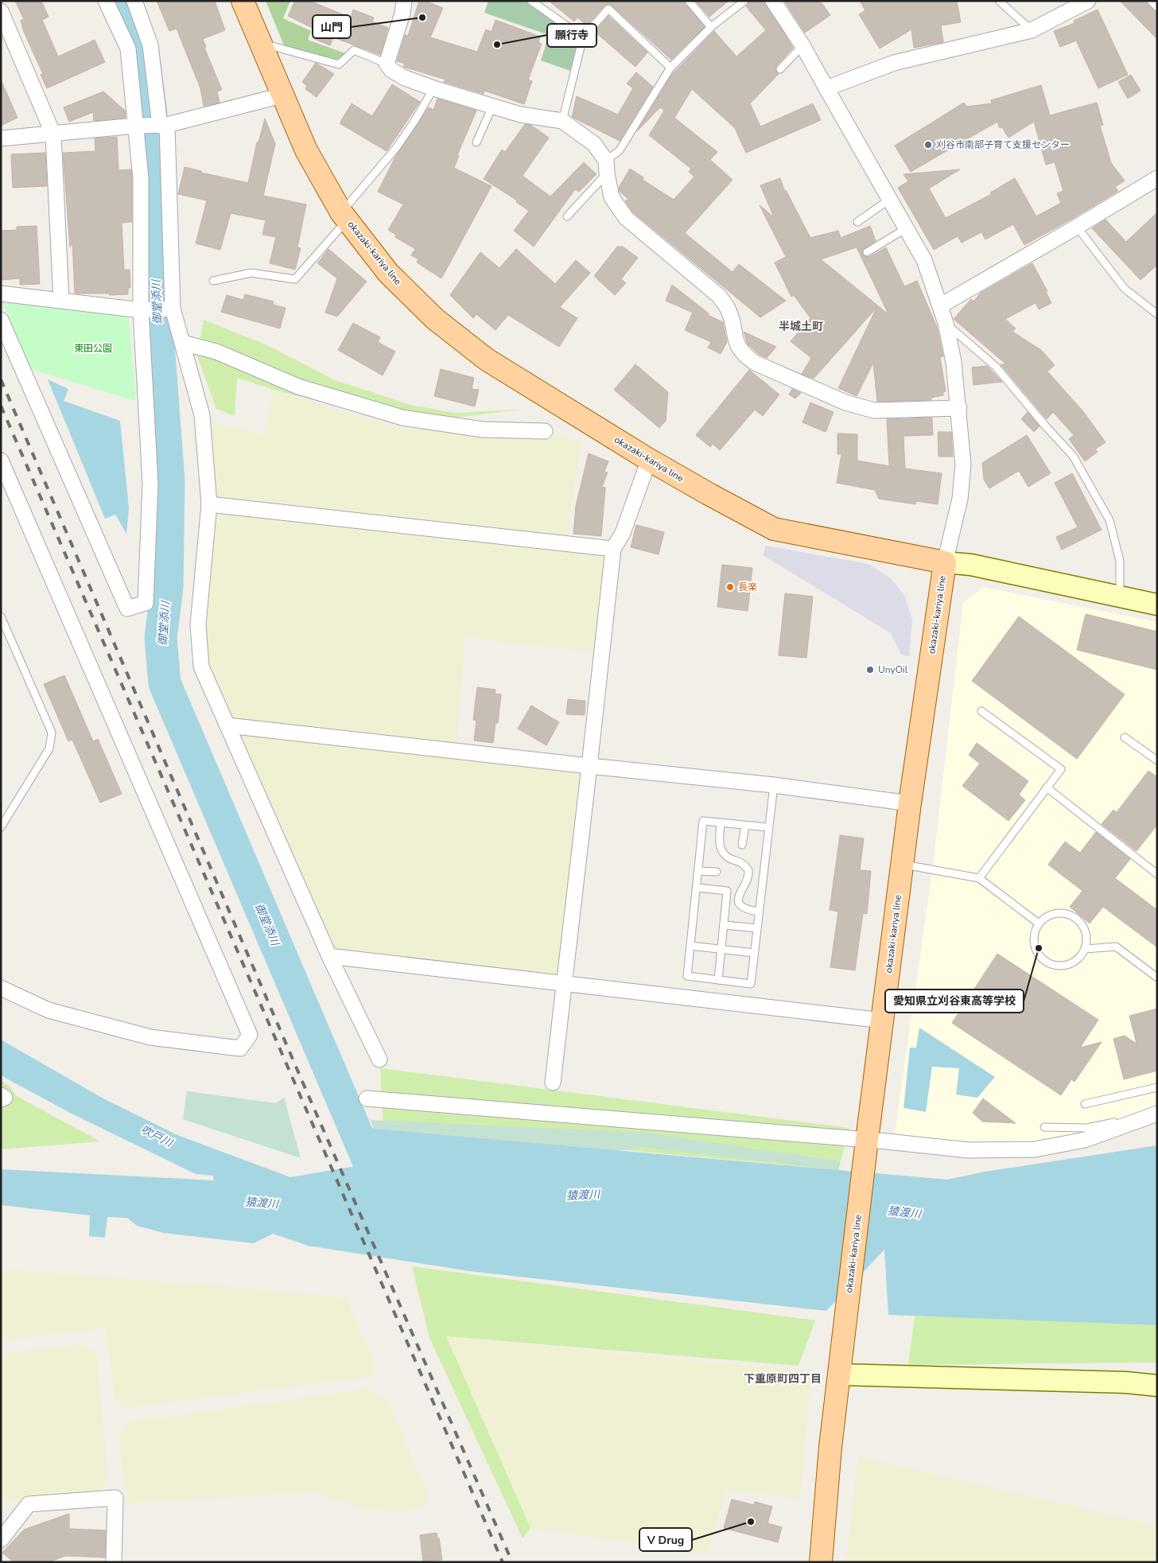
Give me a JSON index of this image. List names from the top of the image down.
{
  "streets": {
    "main road": ["okazaki-kariya line"]
  },
  "districts": ["半城土町", "下重原町四丁目"],
  "water": ["御堂添川", "吹戸川", "猿渡川"],
  "parks": ["東田公園"],
  "places": [
    "山門",
    "願行寺",
    "刈谷市南部子育て支援センター",
    "長楽",
    "UnyOil",
    "愛知県立刈谷東高等学校",
    "V Drug"
  ]
}
